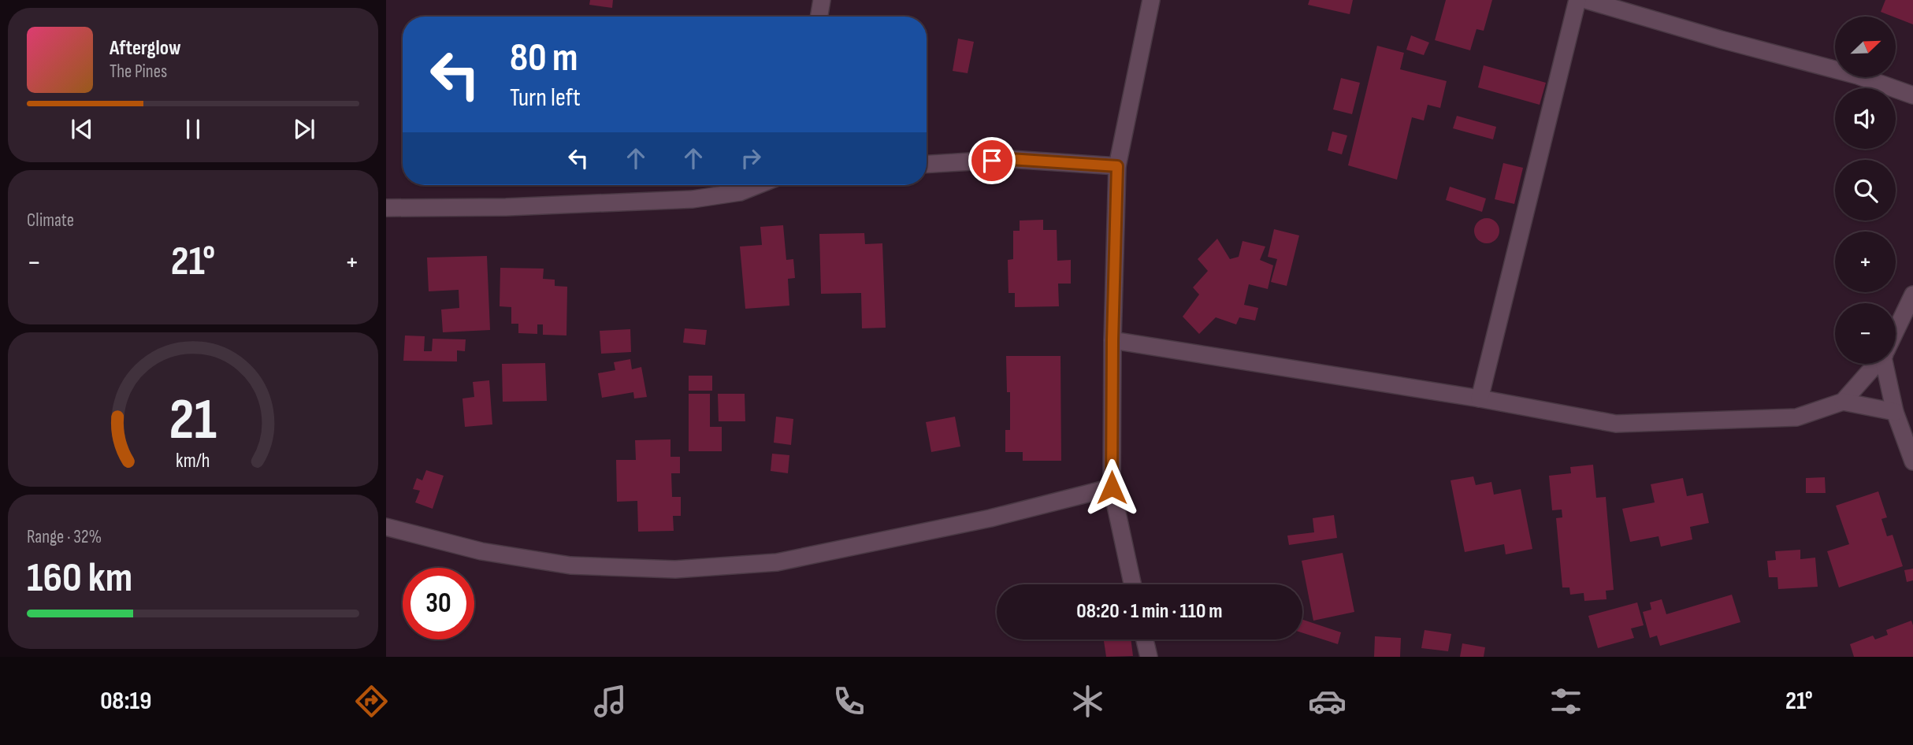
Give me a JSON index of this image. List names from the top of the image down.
{
  "north": "top right",
  "page": {
    "map_buttons": ["+", "−"],
    "turn": ["80 m", "Turn left"],
    "song": ["Afterglow", "The Pines"],
    "tile": [
      "Climate",
      ["Range · 32%", "160 km"]
    ],
    "heat": ["−", "21°", "+"],
    "limit": "30",
    "trip": "08:20 · 1 min · 110 m",
    "tabs": ["08:19", "21°"],
    "gauge": ["21", "km/h"]
  }
}
